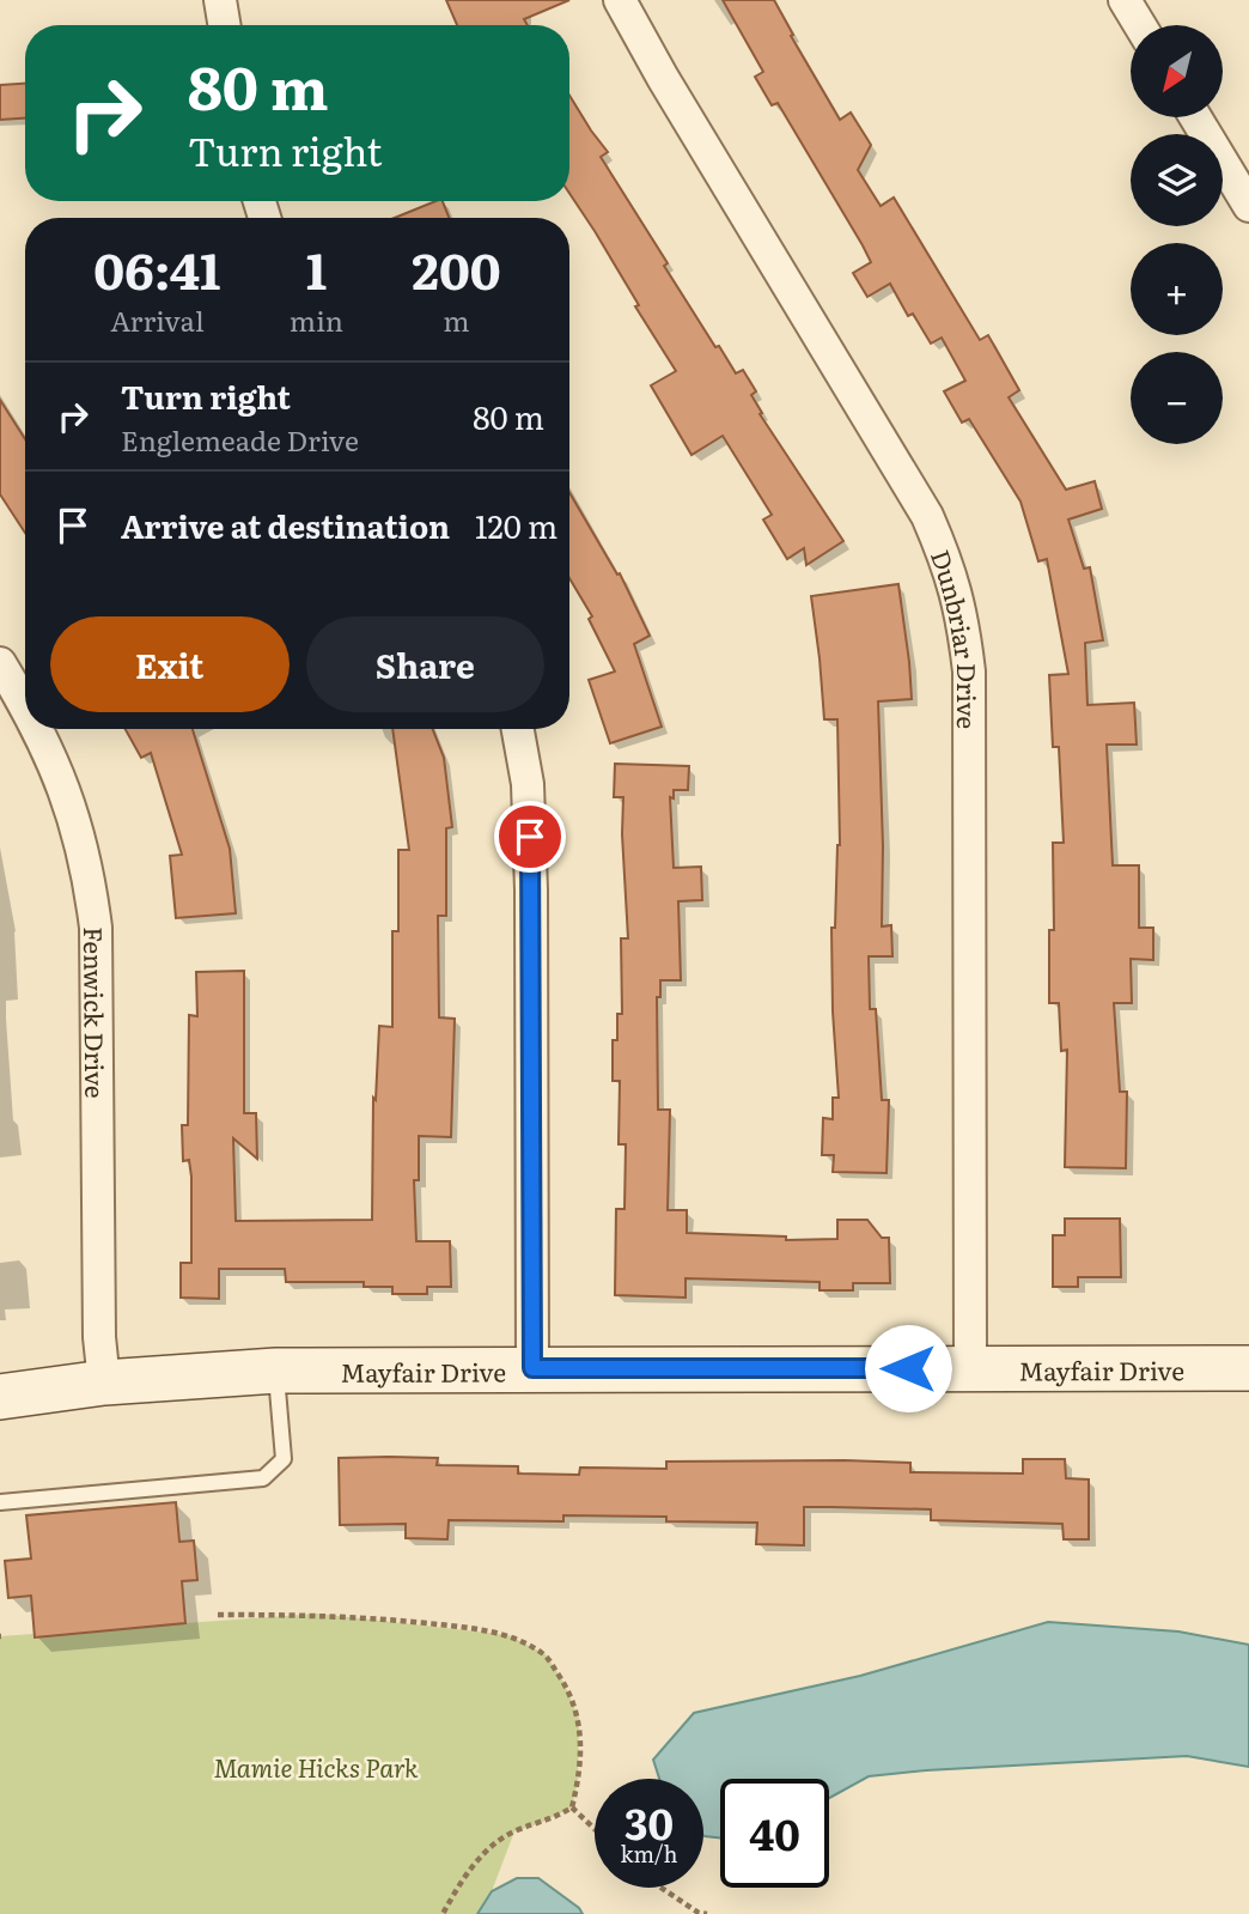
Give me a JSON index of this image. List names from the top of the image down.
{
  "streets": {
    "street": ["Dunbriar Drive", "Fenwick Drive", "Mayfair Drive"]
  },
  "crossings": [
    ["Dunbriar Drive", "Mayfair Drive"],
    ["Fenwick Drive", "Mayfair Drive"]
  ],
  "parks": ["Mamie Hicks Park"],
  "north": "bottom left",
  "page": {
    "map_buttons": ["+", "−"],
    "turn": ["80 m", "Turn right"],
    "eta": [
      "06:41",
      "Arrival",
      "1",
      "min",
      "200",
      "m"
    ],
    "list": [
      {
        "name": "Turn right",
        "note": "Englemeade Drive",
        "value": "80 m"
      },
      {
        "name": "Arrive at destination",
        "value": "120 m"
      }
    ],
    "buttons": ["Exit", "Share"],
    "speed": "30 km/h",
    "limit": "40"
  }
}
